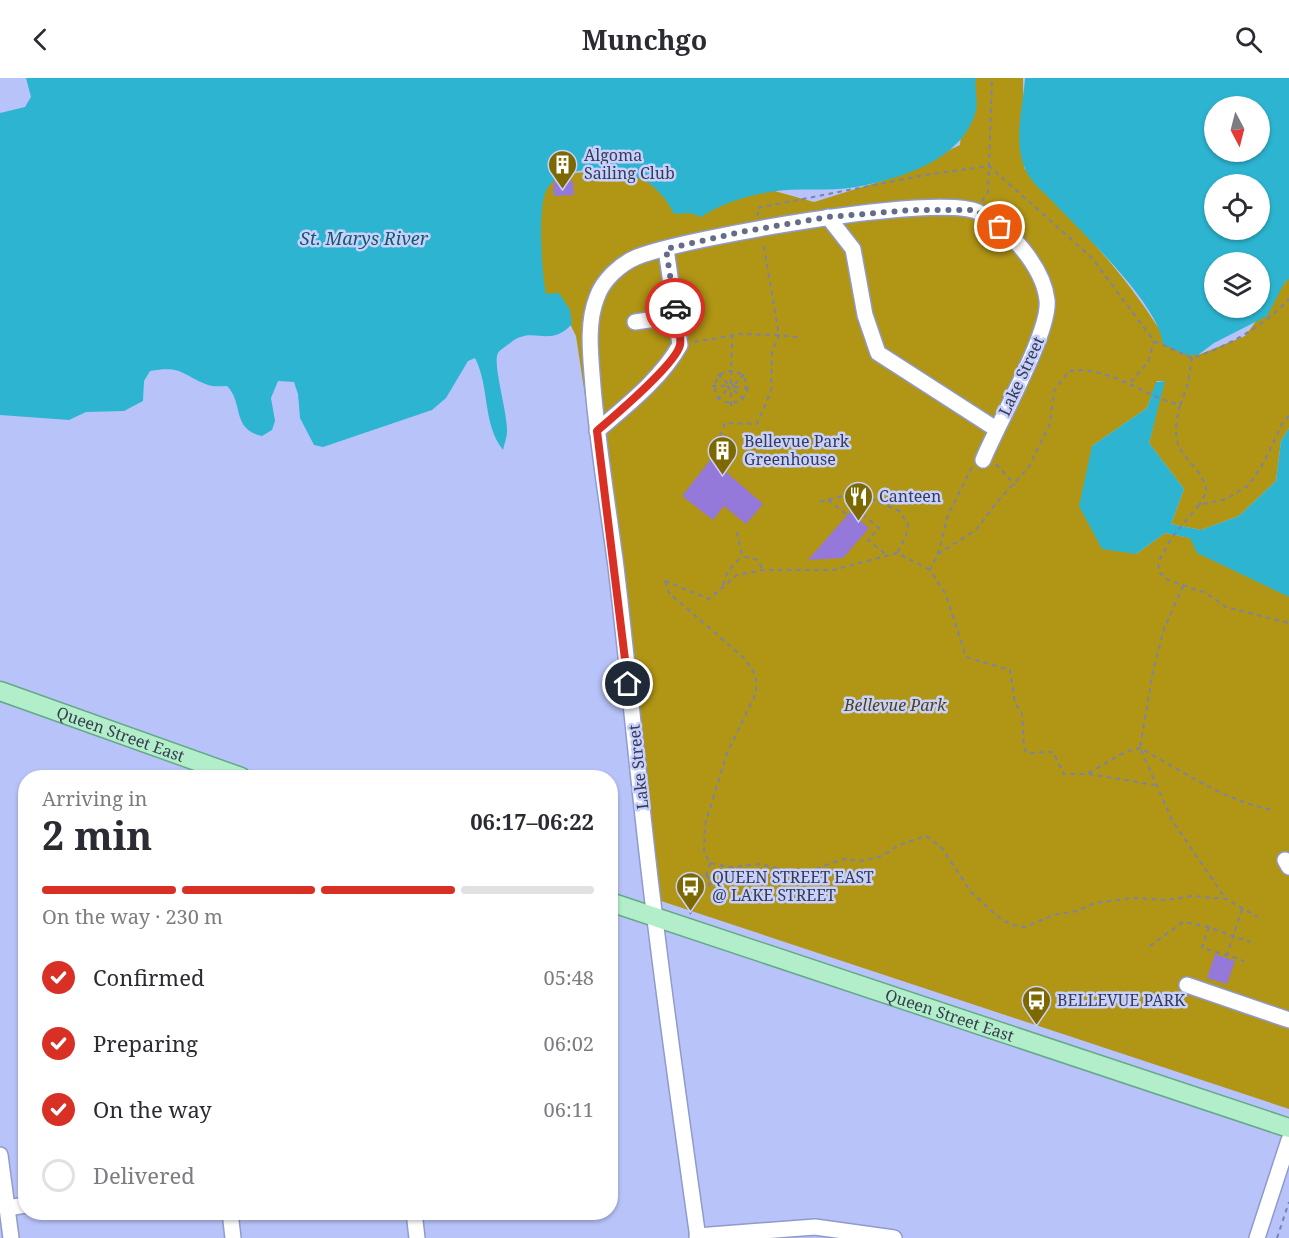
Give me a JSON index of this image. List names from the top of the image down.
{
  "streets": {
    "main road": ["Queen Street East"],
    "street": ["Lake Street"]
  },
  "crossings": [
    ["Lake Street", "Queen Street East"]
  ],
  "water": ["St. Marys River"],
  "parks": ["Bellevue Park"],
  "places": {
    "building": ["Algoma Sailing Club", "Bellevue Park Greenhouse"],
    "restaurant": ["Canteen"],
    "bus stop": ["QUEEN STREET EAST @ LAKE STREET", "BELLEVUE PARK"]
  },
  "north": "bottom",
  "page": {
    "header": "Munchgo",
    "heading": ["2 min", "Arriving in", "06:17–06:22"],
    "bar": "On the way · 230 m",
    "list": [
      ["Confirmed", "05:48"],
      ["Preparing", "06:02"],
      ["On the way", "06:11"],
      "Delivered"
    ]
  }
}
